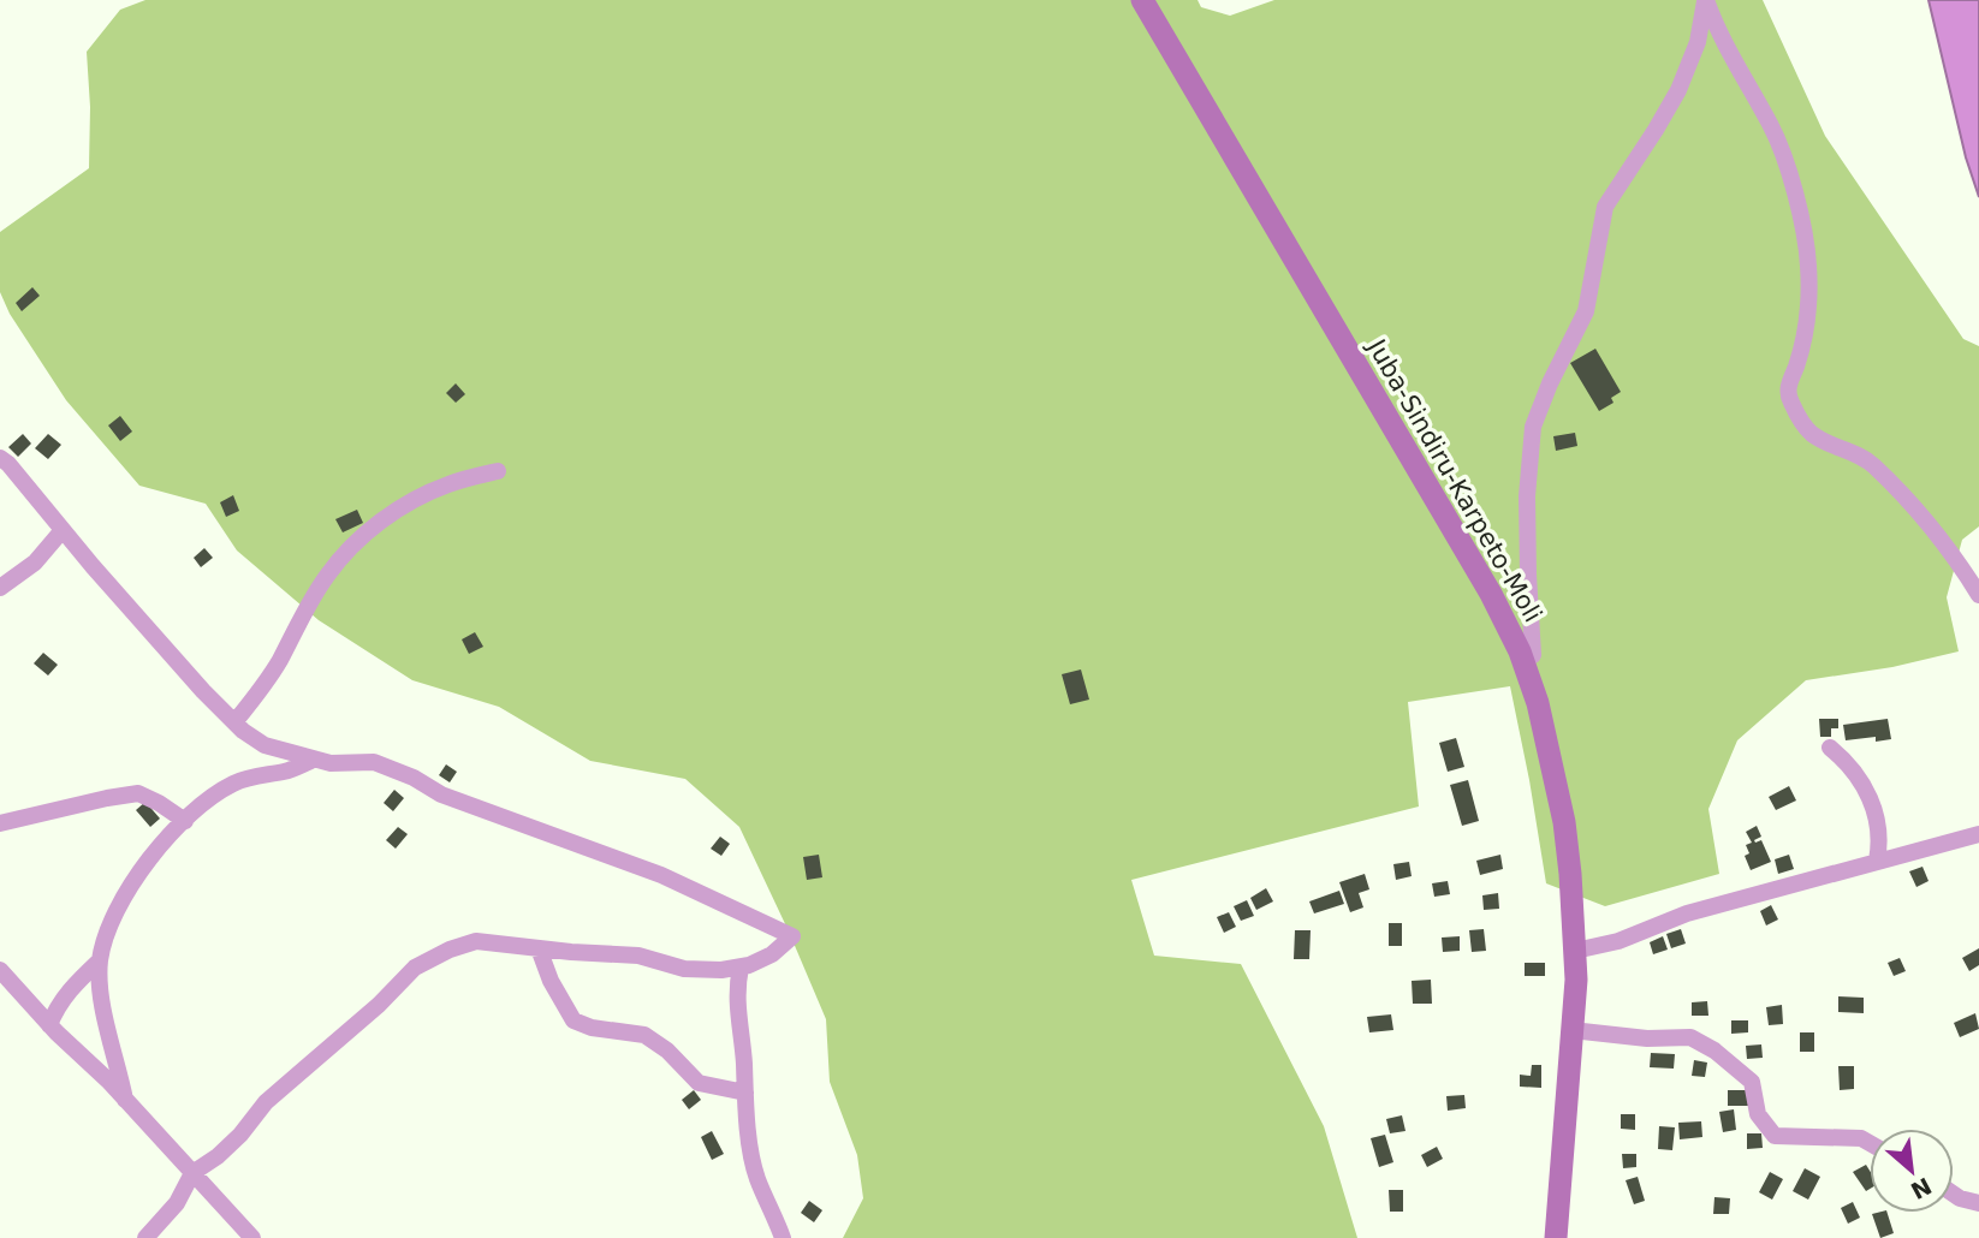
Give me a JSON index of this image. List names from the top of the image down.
{
  "streets": {
    "main road": ["Juba-Sindiru-Karpeto-Moli"]
  },
  "north": "bottom right"
}
